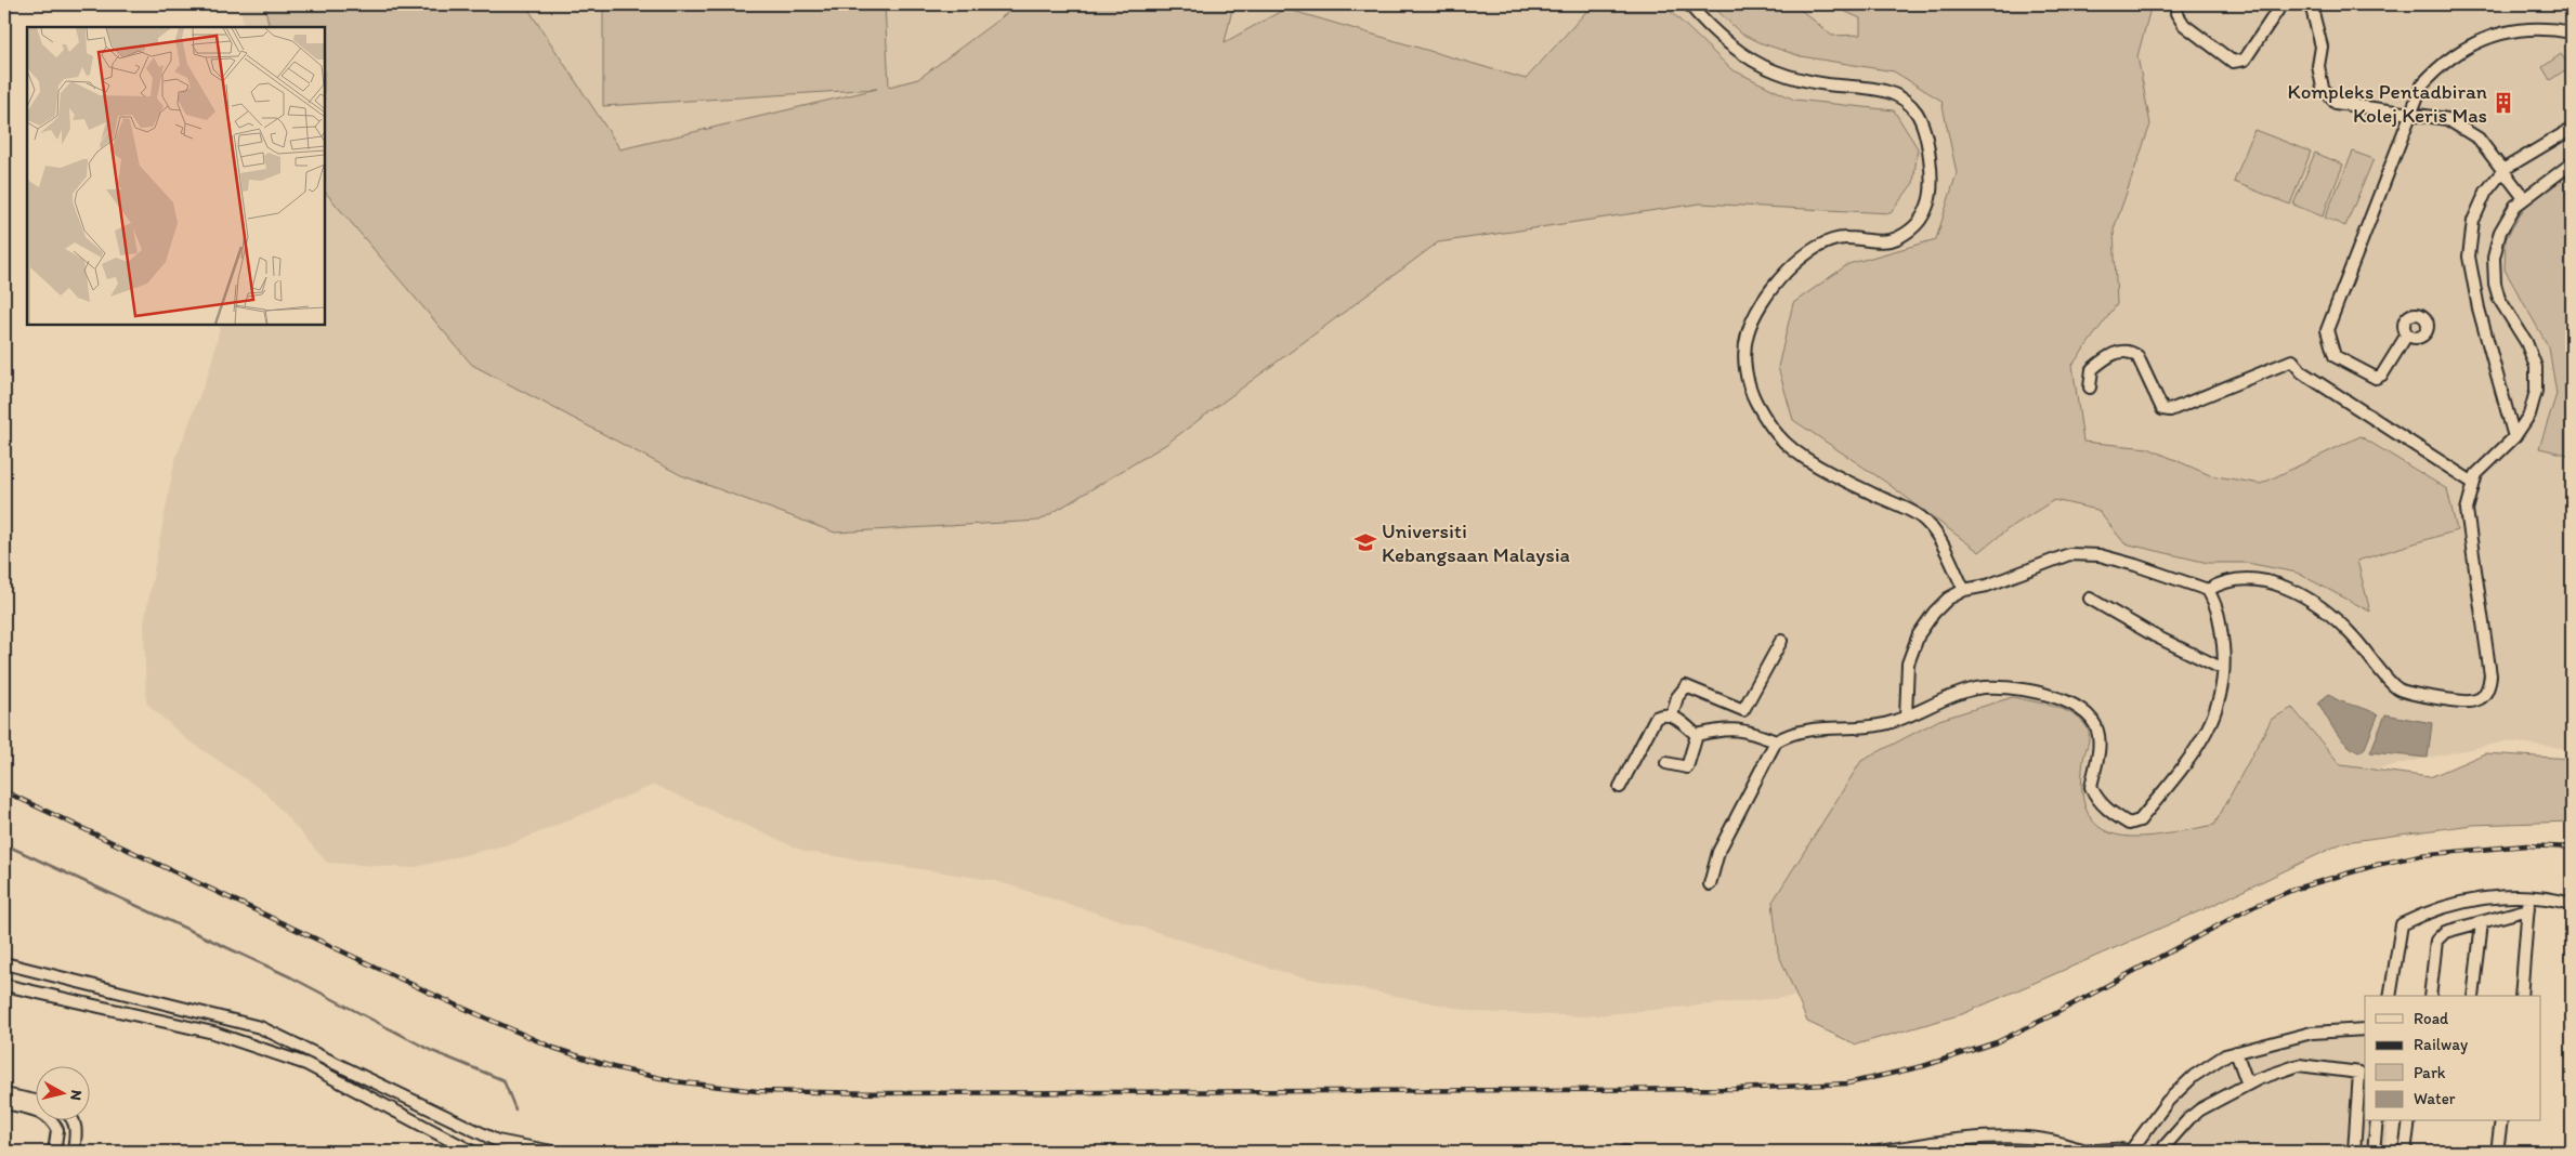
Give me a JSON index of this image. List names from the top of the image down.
{
  "places": {
    "building": ["Kompleks Pentadbiran Kolej Keris Mas"],
    "school or university": ["Universiti Kebangsaan Malaysia"]
  },
  "legend": [
    "Road",
    "Railway",
    "Park",
    "Water"
  ],
  "north": "right"
}
